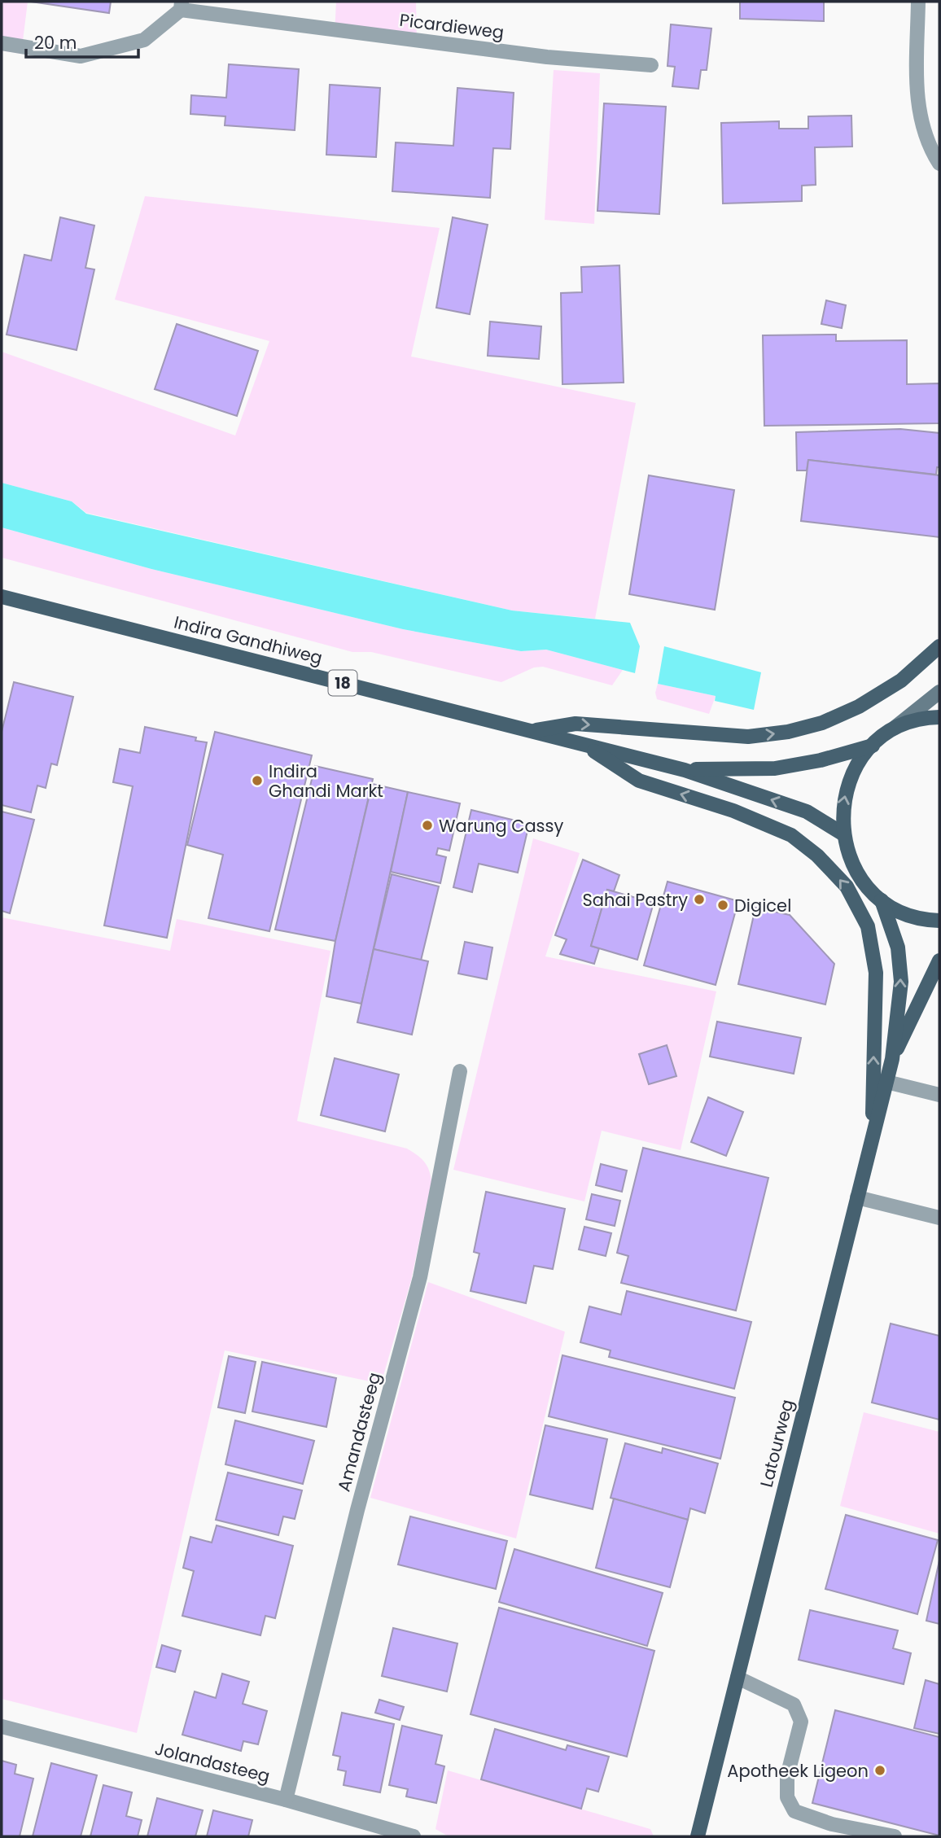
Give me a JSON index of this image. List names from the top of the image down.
{
  "streets": {
    "main road": ["Indira Gandhiweg", "18", "Latourweg"],
    "street": ["Picardieweg", "Amandasteeg", "Jolandasteeg"]
  },
  "crossings": [
    ["Amandasteeg", "Jolandasteeg"]
  ],
  "places": [
    "Indira Ghandi Markt",
    "Warung Cassy",
    "Sahai Pastry",
    "Digicel",
    "Apotheek Ligeon"
  ],
  "scale_bar": "20 m"
}
